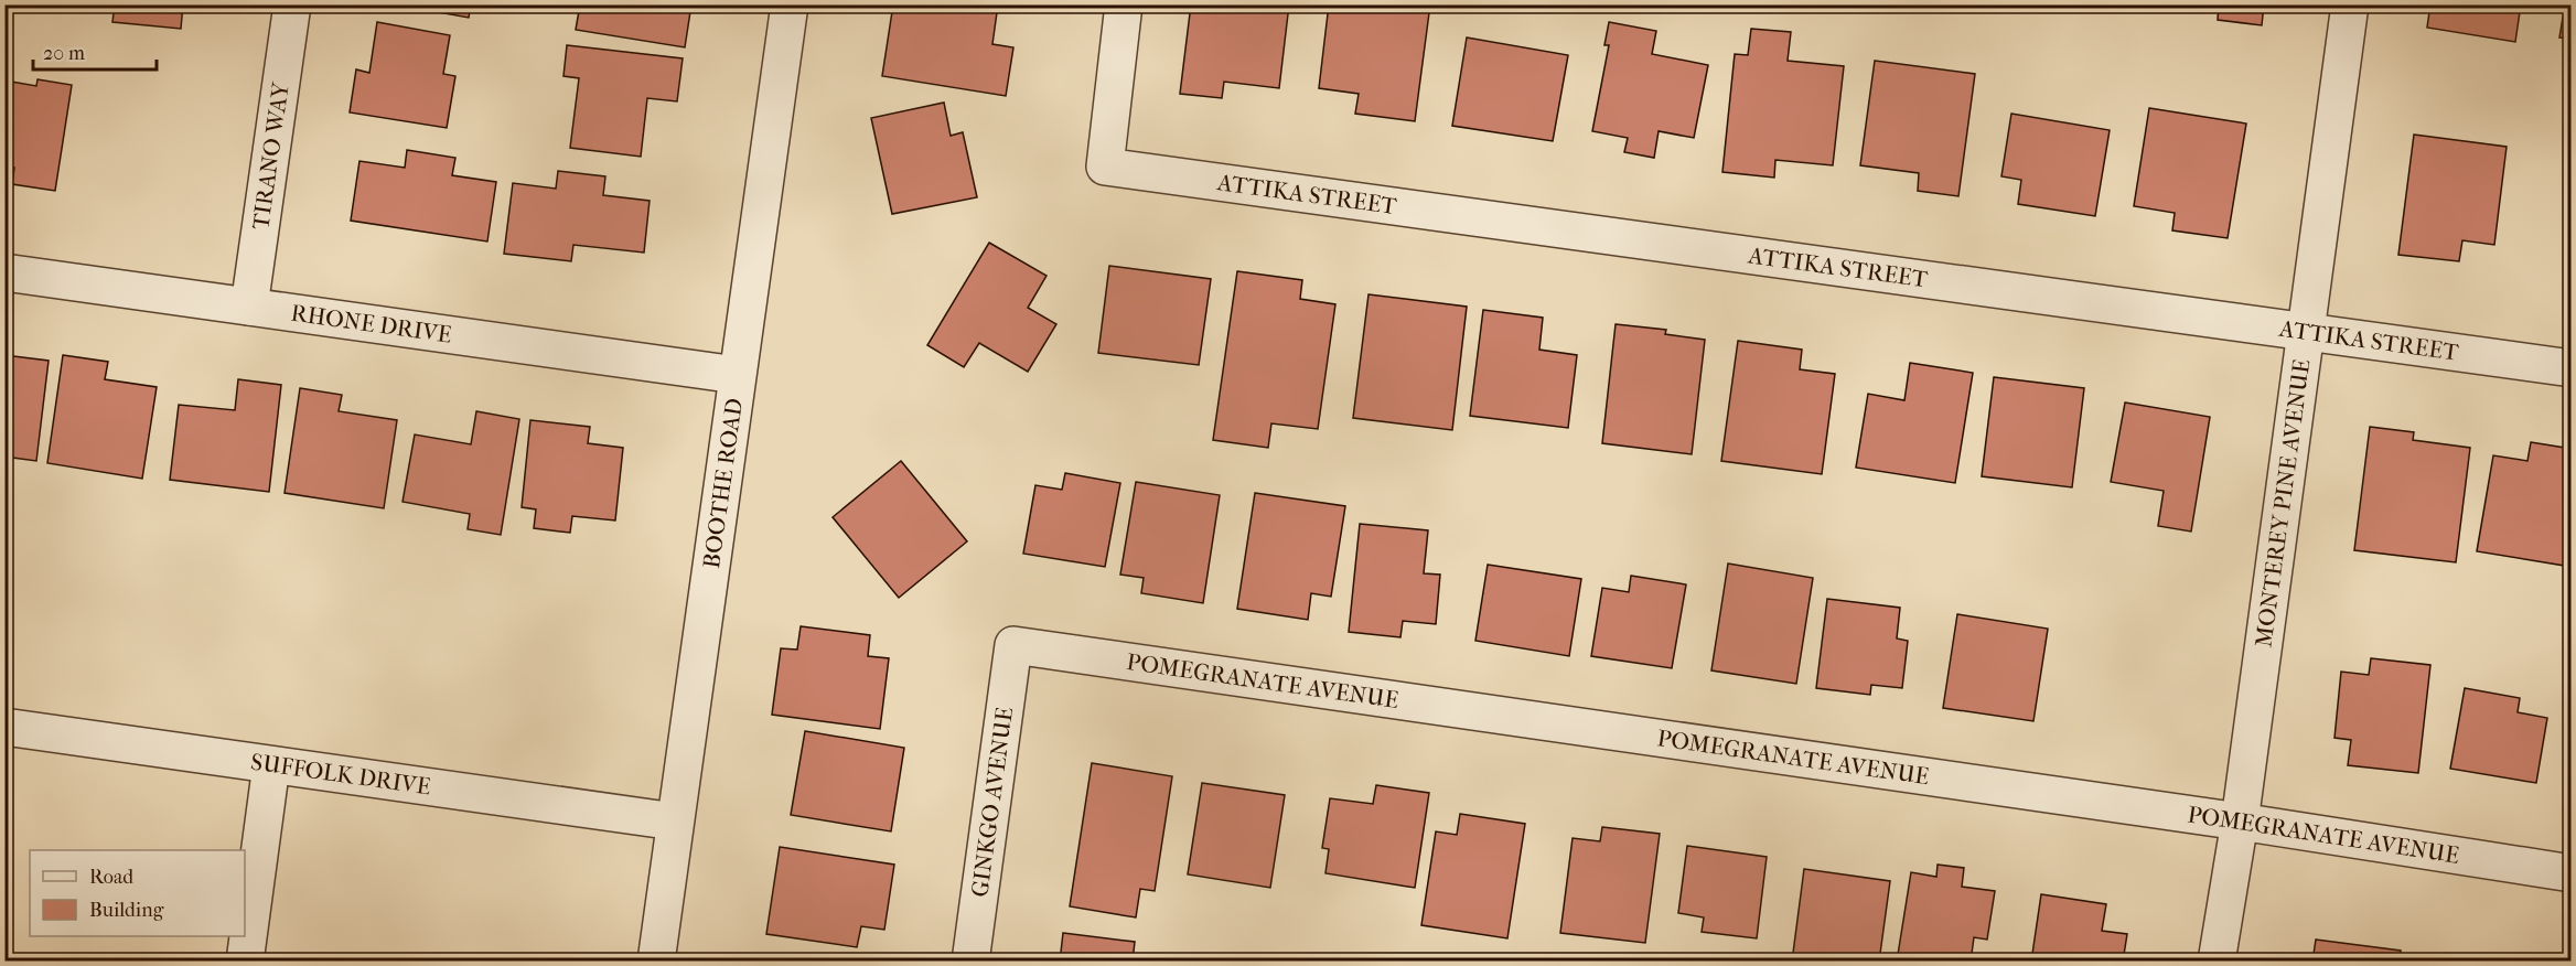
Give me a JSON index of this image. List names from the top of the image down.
{
  "streets": {
    "street": [
      "TIRANO WAY",
      "ATTIKA STREET",
      "RHONE DRIVE",
      "BOOTHE ROAD",
      "MONTEREY PINE AVENUE",
      "POMEGRANATE AVENUE",
      "SUFFOLK DRIVE",
      "GINKGO AVENUE"
    ]
  },
  "crossings": [
    ["TIRANO WAY", "RHONE DRIVE"],
    ["ATTIKA STREET", "MONTEREY PINE AVENUE"],
    ["RHONE DRIVE", "BOOTHE ROAD"],
    ["BOOTHE ROAD", "SUFFOLK DRIVE"],
    ["MONTEREY PINE AVENUE", "POMEGRANATE AVENUE"],
    ["POMEGRANATE AVENUE", "GINKGO AVENUE"]
  ],
  "legend": ["Road", "Building"],
  "scale_bar": "20 m"
}
